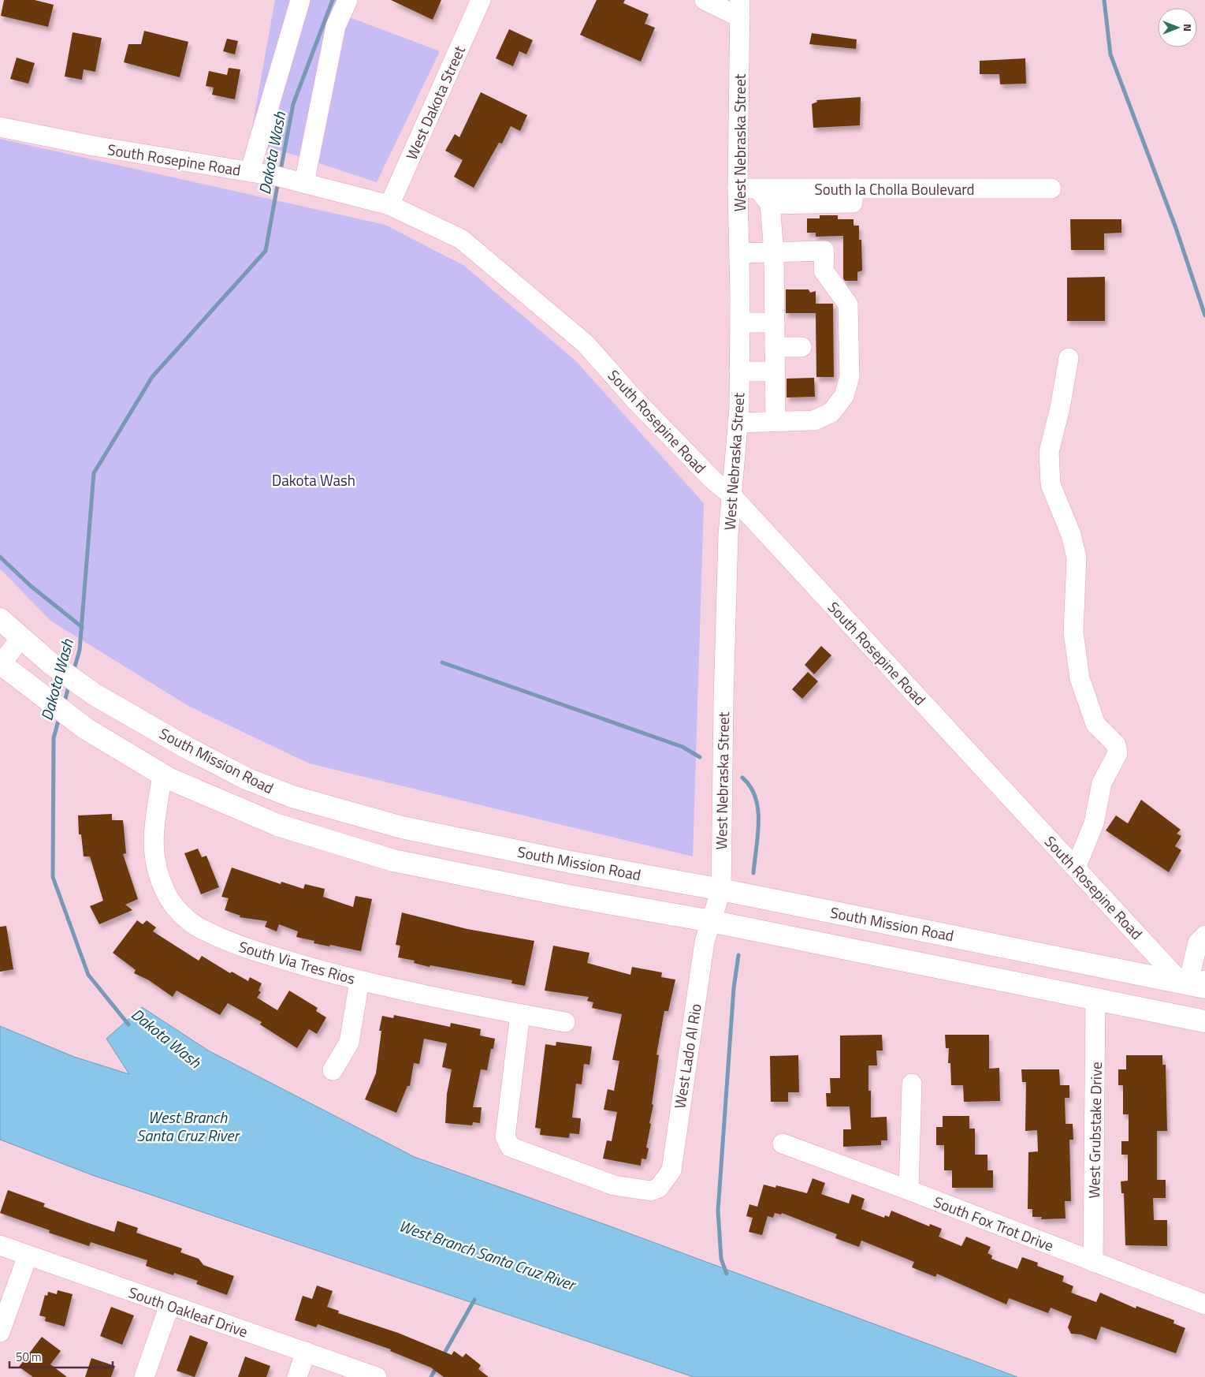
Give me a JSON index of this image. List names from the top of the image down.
{
  "streets": {
    "main road": ["South Mission Road"],
    "street": [
      "West Dakota Street",
      "West Nebraska Street",
      "South Rosepine Road",
      "South la Cholla Boulevard",
      "South Via Tres Rios",
      "West Lado Al Rio",
      "West Grubstake Drive",
      "South Fox Trot Drive",
      "South Oakleaf Drive"
    ]
  },
  "crossings": [
    ["West Dakota Street", "South Rosepine Road"],
    ["West Nebraska Street", "South Rosepine Road"],
    ["West Nebraska Street", "South la Cholla Boulevard"],
    ["West Nebraska Street", "South Mission Road"],
    ["West Nebraska Street", "West Lado Al Rio"],
    ["South Rosepine Road", "South Mission Road"],
    ["South Mission Road", "South Via Tres Rios"],
    ["South Mission Road", "West Lado Al Rio"],
    ["South Mission Road", "West Grubstake Drive"],
    ["South Via Tres Rios", "West Lado Al Rio"],
    ["West Grubstake Drive", "South Fox Trot Drive"]
  ],
  "water": ["Dakota Wash", "West Branch Santa Cruz River"],
  "parks": ["Dakota Wash"],
  "scale_bar": "50 m",
  "north": "right"
}
